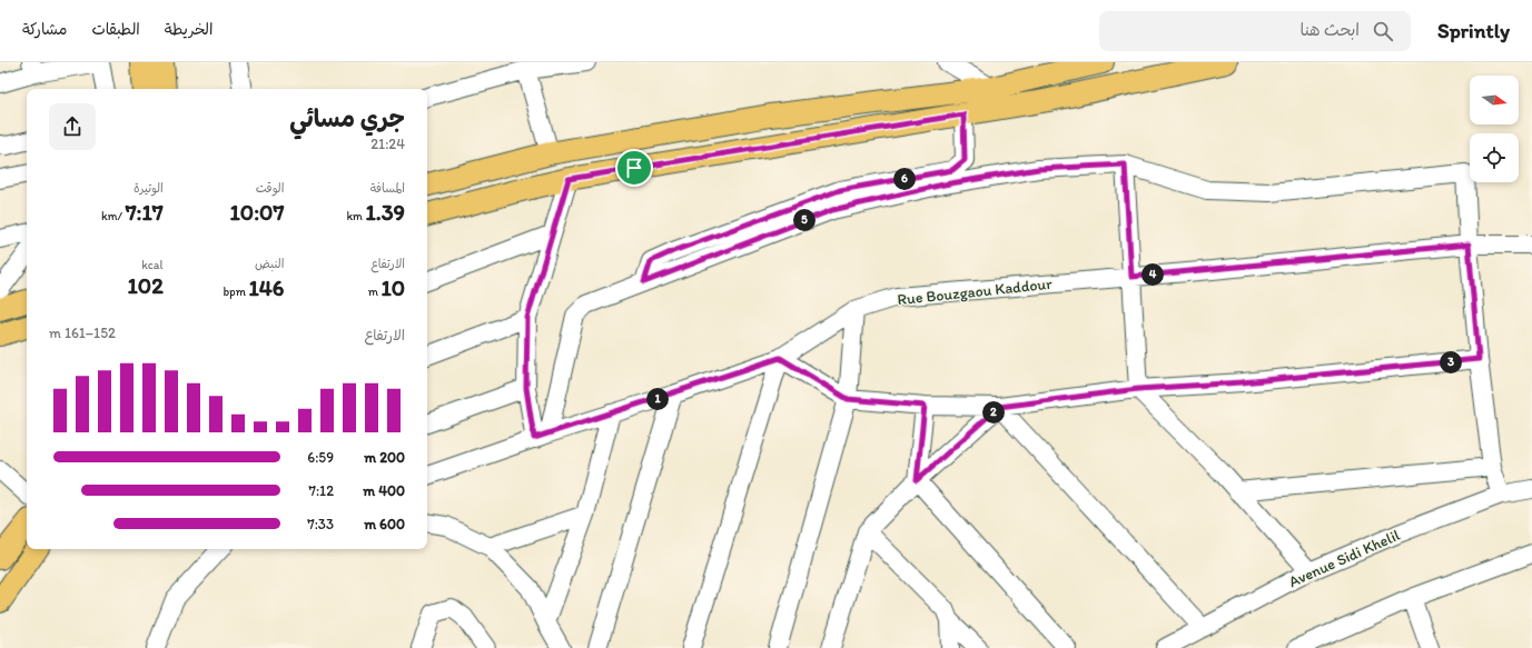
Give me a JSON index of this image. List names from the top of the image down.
{
  "streets": {
    "street": ["Rue Bouzgaou Kaddour", "Avenue Sidi Khelil"]
  },
  "north": "right",
  "page": {
    "header": "Sprintly",
    "search": "ابحث هنا",
    "nav": ["الخريطة", "الطبقات", "مشاركة"],
    "heading": ["جري مسائي", "21:24"],
    "stats": [
      ["المسافة", "1.39 km"],
      ["الوقت", "10:07"],
      ["الوتيرة", "7:17 /km"],
      ["الارتفاع", "10 m"],
      ["النبض", "146 bpm"],
      ["kcal", "102"]
    ],
    "pins": [
      "6",
      "5",
      "4",
      "3",
      "1",
      "2"
    ],
    "chart": ["الارتفاع", "152–161 m"],
    "list": [
      {
        "name": "200 m",
        "note": "6:59"
      },
      {
        "name": "400 m",
        "note": "7:12"
      },
      {
        "name": "600 m",
        "note": "7:33"
      }
    ]
  }
}
